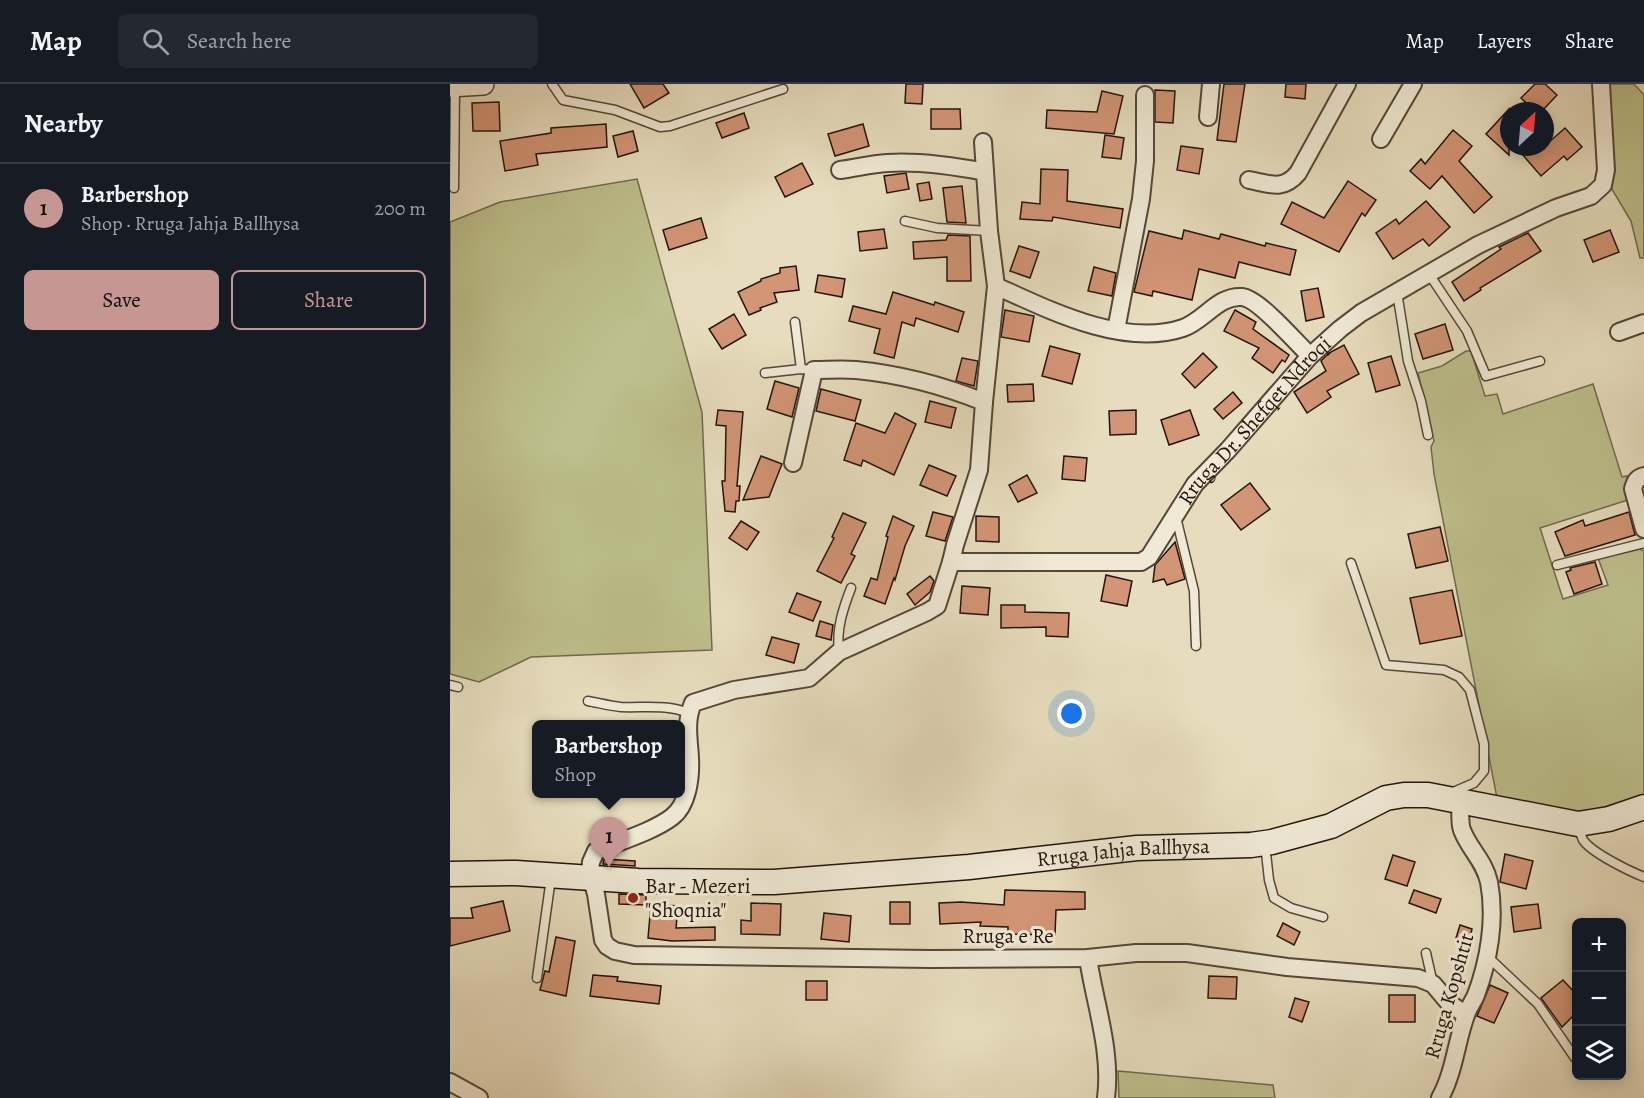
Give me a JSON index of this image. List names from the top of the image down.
{
  "streets": {
    "main road": ["Rruga Jahja Ballhysa"],
    "street": ["Rruga Dr. Shefqet Ndroqi", "Rruga e Re", "Rruga Kopshtit"]
  },
  "crossings": [
    ["Rruga Jahja Ballhysa", "Rruga e Re"],
    ["Rruga Jahja Ballhysa", "Rruga Kopshtit"]
  ],
  "places": ["Bar - Mezeri \"Shoqnia\""],
  "north": "top right",
  "page": {
    "header": "Map",
    "search": "Search here",
    "nav": ["Map", "Layers", "Share"],
    "heading": "Nearby",
    "list": [
      {
        "mark": "1",
        "name": "Barbershop",
        "note": "Shop · Rruga Jahja Ballhysa",
        "value": "200 m"
      }
    ],
    "buttons": ["Save", "Share"],
    "popup": ["Barbershop", "Shop"],
    "pins": "1",
    "map_buttons": ["+", "−"]
  }
}
